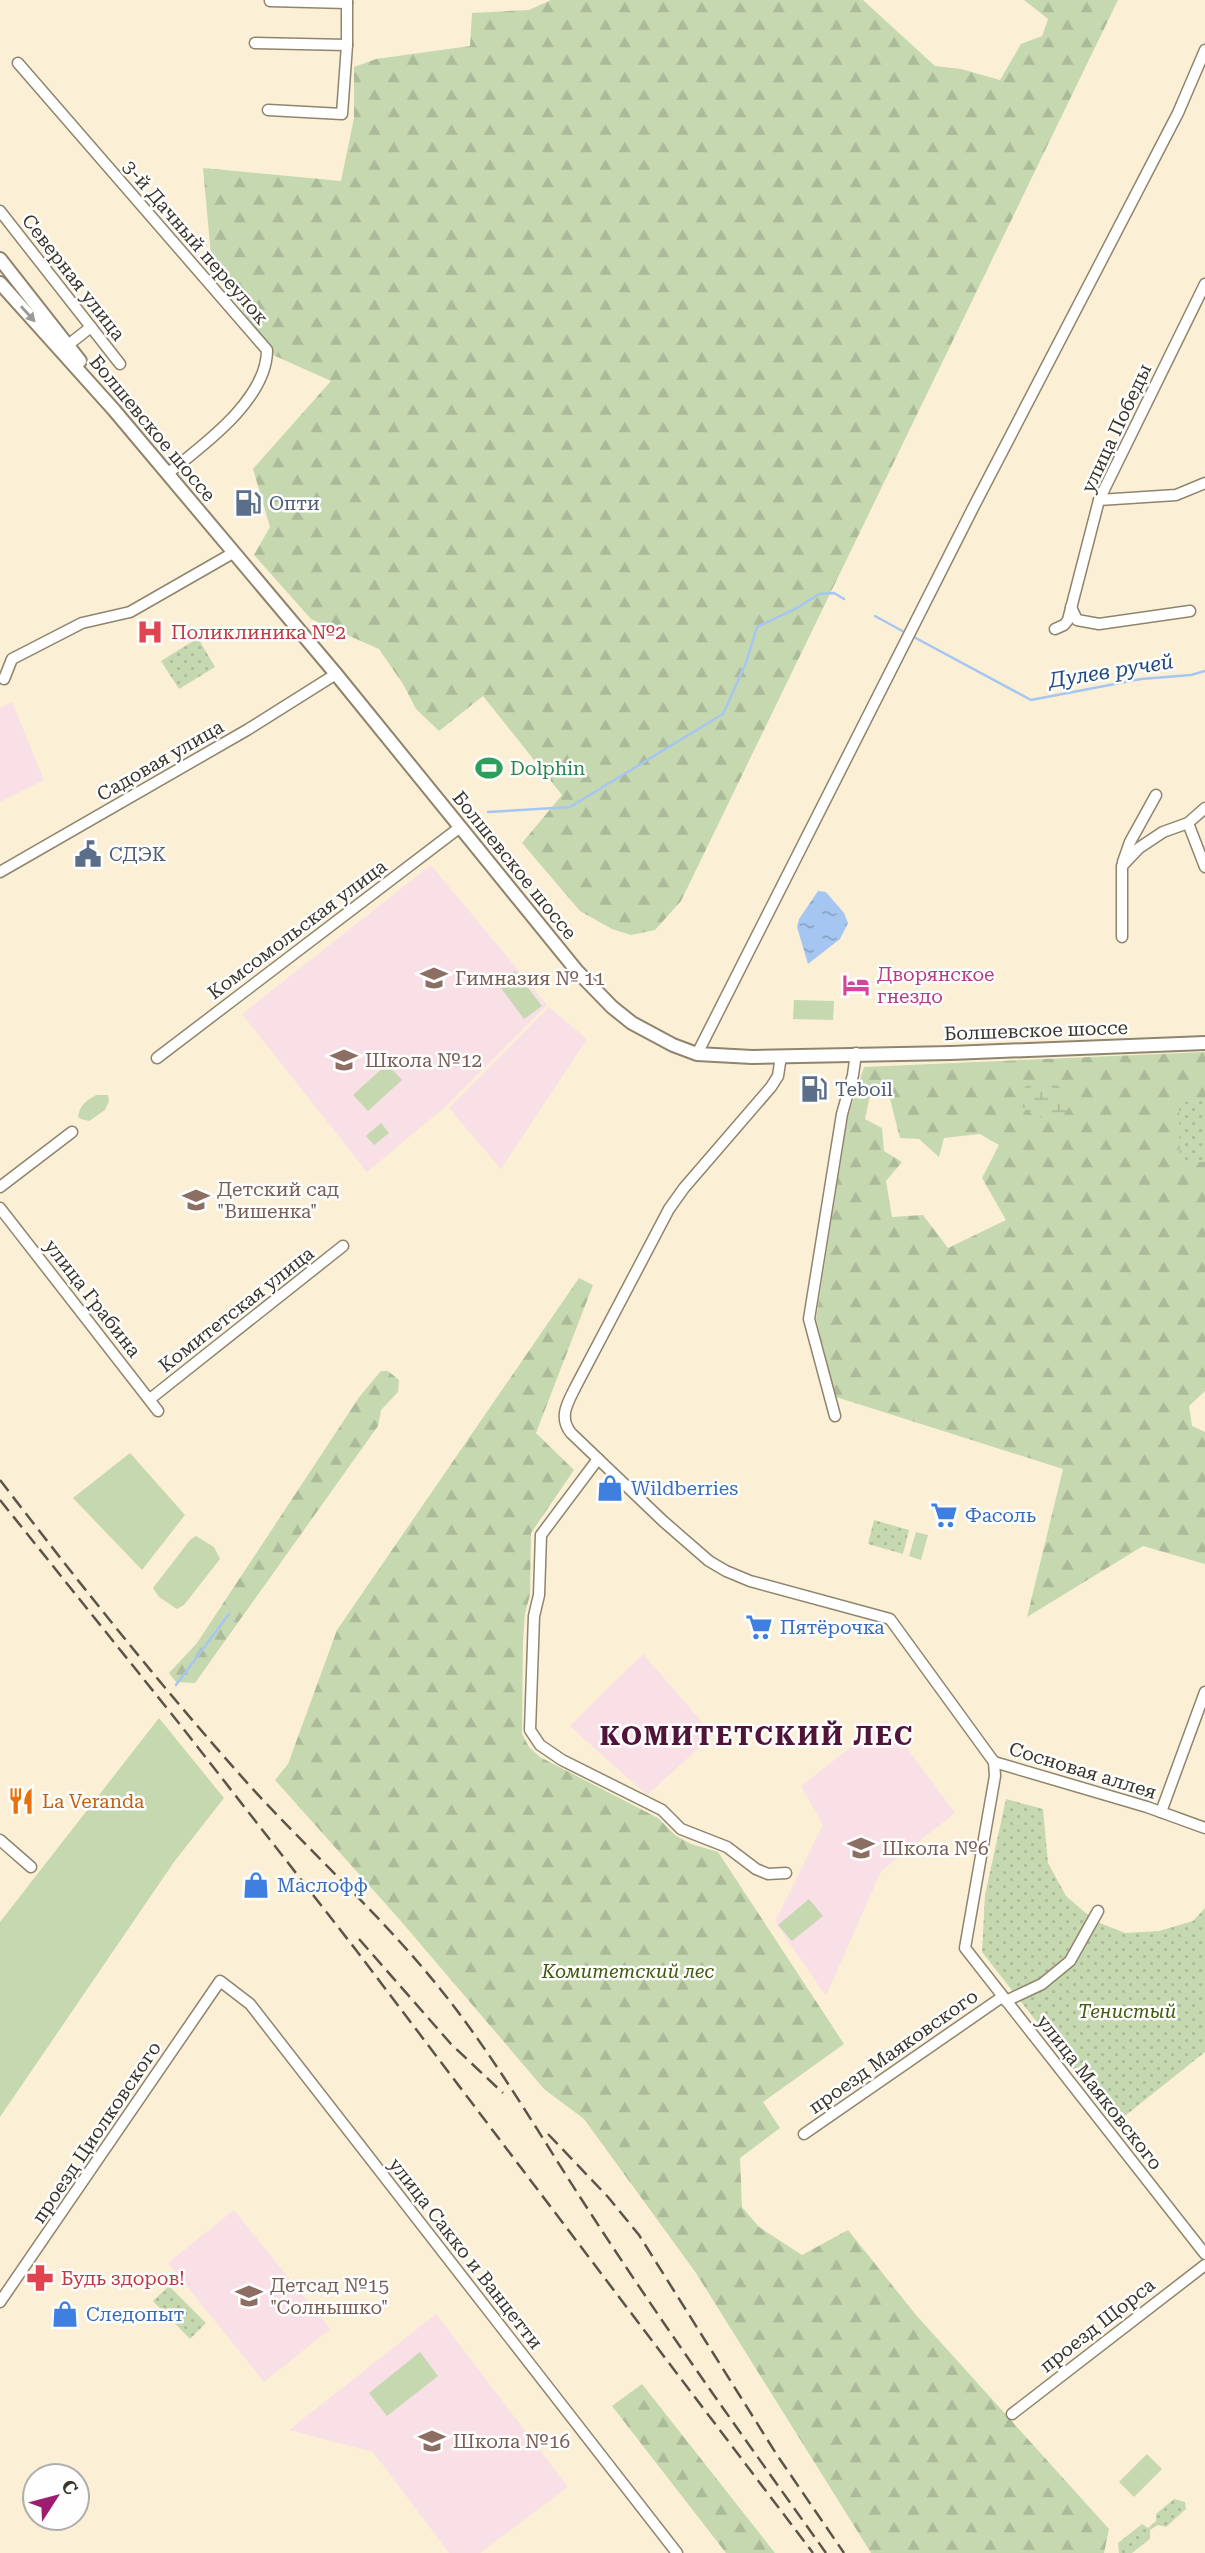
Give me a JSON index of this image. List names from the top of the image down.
{
  "streets": {
    "main road": ["Болшевское шоссе"],
    "street": [
      "3-й Дачный переулок",
      "Северная улица",
      "улица Победы",
      "Садовая улица",
      "Комсомольская улица",
      "улица Грабина",
      "Комитетская улица",
      "Сосновая аллея",
      "проезд Маяковского",
      "улица Маяковского",
      "проезд Циолковского",
      "улица Сакко и Ванцетти",
      "проезд Щорса"
    ]
  },
  "crossings": [
    ["3-й Дачный переулок", "Болшевское шоссе"],
    ["Болшевское шоссе", "Садовая улица"],
    ["Болшевское шоссе", "Комсомольская улица"],
    ["улица Грабина", "Комитетская улица"],
    ["Сосновая аллея", "улица Маяковского"],
    ["проезд Маяковского", "улица Маяковского"],
    ["проезд Циолковского", "улица Сакко и Ванцетти"]
  ],
  "districts": ["КОМИТЕТСКИЙ ЛЕС"],
  "water": ["Дулев ручей"],
  "parks": ["Комитетский лес", "Тенистый"],
  "places": {
    "fuel station": ["Опти", "Teboil"],
    "hospital": ["Поликлиника №2"],
    "sports": ["Dolphin"],
    "public building": ["СДЭК"],
    "school or university": [
      "Гимназия № 11",
      "Школа №12",
      "Детский сад \"Вишенка\"",
      "Школа №6",
      "Детсад №15 \"Солнышко\"",
      "Школа №16"
    ],
    "hotel": ["Дворянское гнездо"],
    "shop": ["Wildberries", "Маслофф", "Следопыт"],
    "supermarket": ["Фасоль", "Пятёрочка"],
    "restaurant": ["La Veranda"],
    "pharmacy": ["Будь здоров!"]
  },
  "north": "top right"
}
